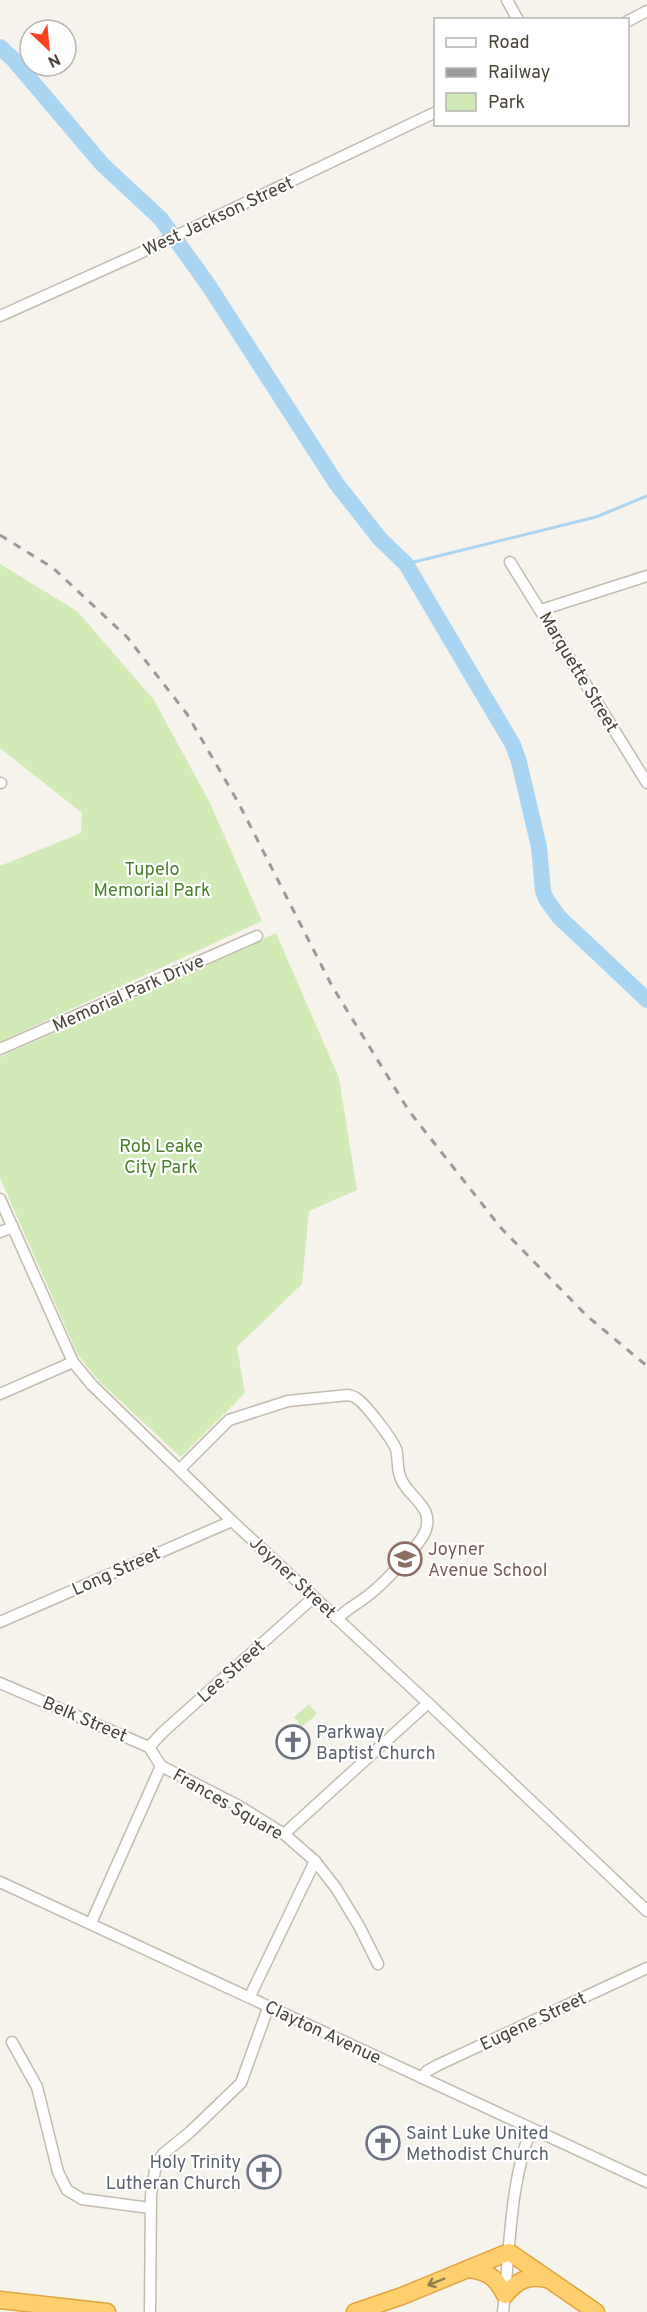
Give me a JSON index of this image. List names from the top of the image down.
{
  "streets": {
    "street": [
      "West Jackson Street",
      "Marquette Street",
      "Memorial Park Drive",
      "Long Street",
      "Joyner Street",
      "Lee Street",
      "Belk Street",
      "Frances Square",
      "Eugene Street",
      "Clayton Avenue"
    ]
  },
  "crossings": [
    ["Long Street", "Joyner Street"],
    ["Joyner Street", "Lee Street"],
    ["Lee Street", "Belk Street"],
    ["Belk Street", "Frances Square"],
    ["Frances Square", "Clayton Avenue"],
    ["Eugene Street", "Clayton Avenue"]
  ],
  "parks": ["Tupelo Memorial Park", "Rob Leake City Park"],
  "places": {
    "school or university": ["Joyner Avenue School"],
    "church": ["Parkway Baptist Church", "Saint Luke United Methodist Church", "Holy Trinity Lutheran Church"]
  },
  "legend": ["Road", "Railway", "Park"],
  "north": "bottom right"
}
